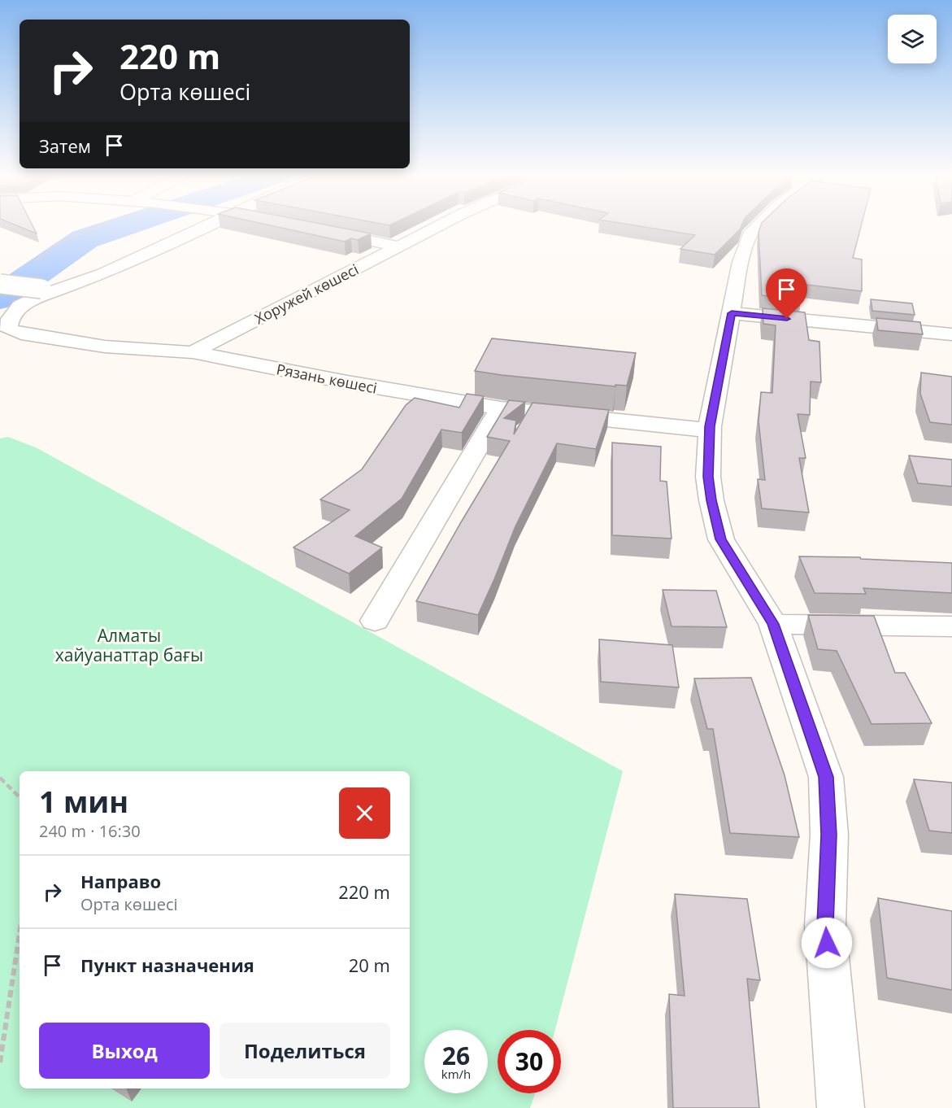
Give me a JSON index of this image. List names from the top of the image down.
{
  "streets": {
    "street": ["Хоружей көшесі", "Рязань көшесі"]
  },
  "crossings": [
    ["Хоружей көшесі", "Рязань көшесі"]
  ],
  "parks": ["Алматы хайуанаттар бағы"],
  "page": {
    "turn": ["220 m", "Орта көшесі"],
    "then": "Затем",
    "heading": ["1 мин", "240 m · 16:30"],
    "list": [
      {
        "name": "Направо",
        "note": "Орта көшесі",
        "value": "220 m"
      },
      {
        "name": "Пункт назначения",
        "value": "20 m"
      }
    ],
    "buttons": ["Выход", "Поделиться"],
    "speed": "26 km/h",
    "limit": "30"
  }
}
